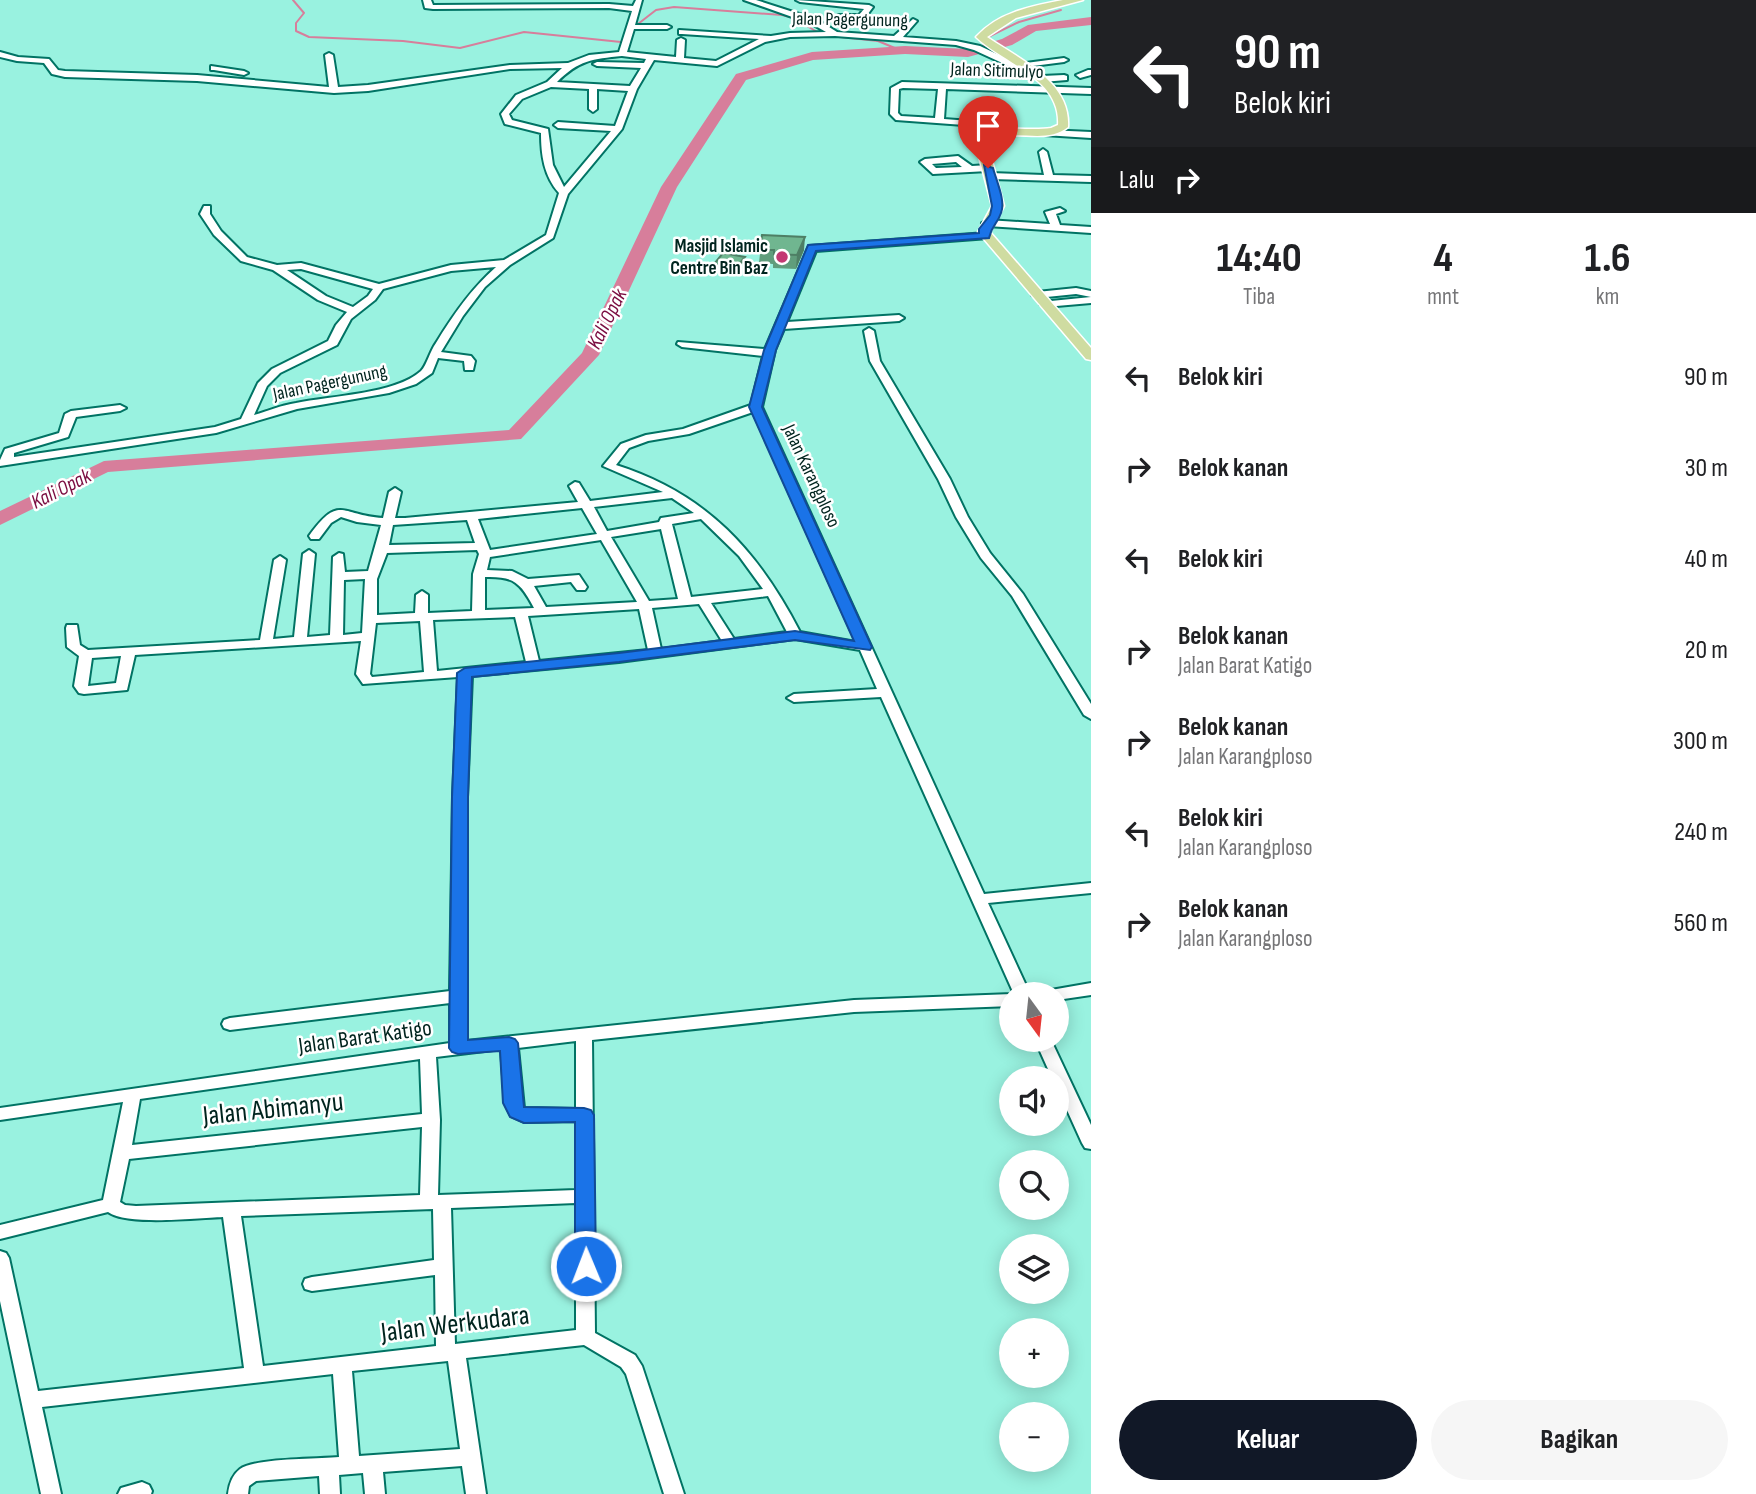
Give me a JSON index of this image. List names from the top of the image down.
{
  "streets": {
    "street": [
      "Jalan Pagergunung",
      "Jalan Sitimulyo",
      "Jalan Karangploso",
      "Jalan Barat Katigo",
      "Jalan Abimanyu",
      "Jalan Werkudara"
    ]
  },
  "water": ["Kali Opak"],
  "places": ["Masjid Islamic Centre Bin Baz"],
  "north": "bottom",
  "page": {
    "turn": ["90 m", "Belok kiri"],
    "then": "Lalu",
    "eta": [
      "14:40",
      "Tiba",
      "4",
      "mnt",
      "1.6",
      "km"
    ],
    "list": [
      {
        "name": "Belok kiri",
        "value": "90 m"
      },
      {
        "name": "Belok kanan",
        "value": "30 m"
      },
      {
        "name": "Belok kiri",
        "value": "40 m"
      },
      {
        "name": "Belok kanan",
        "note": "Jalan Barat Katigo",
        "value": "20 m"
      },
      {
        "name": "Belok kanan",
        "note": "Jalan Karangploso",
        "value": "300 m"
      },
      {
        "name": "Belok kiri",
        "note": "Jalan Karangploso",
        "value": "240 m"
      },
      {
        "name": "Belok kanan",
        "note": "Jalan Karangploso",
        "value": "560 m"
      }
    ],
    "map_buttons": ["+", "−"],
    "buttons": ["Keluar", "Bagikan"]
  }
}
